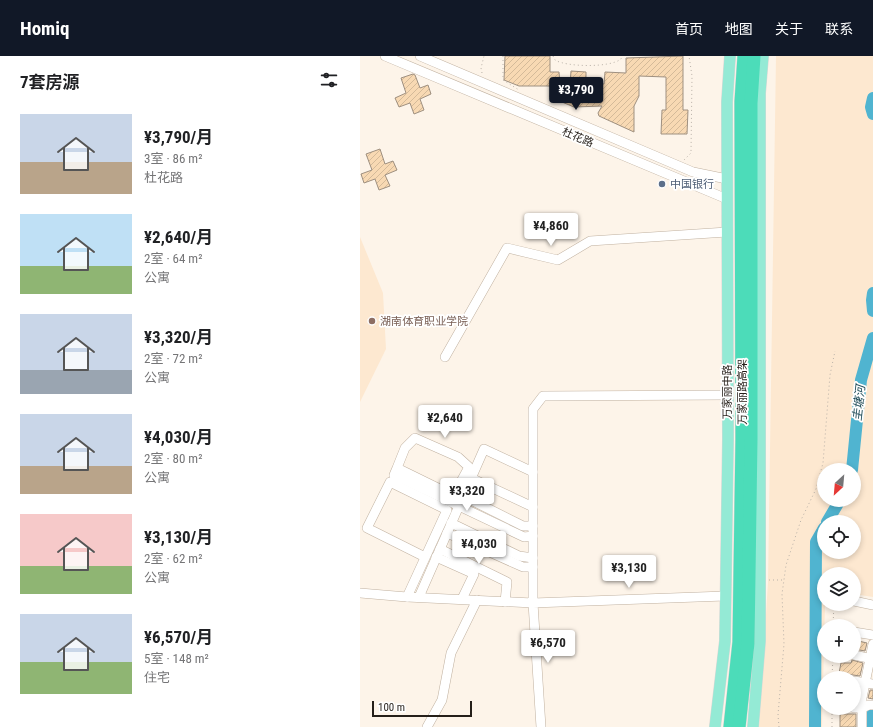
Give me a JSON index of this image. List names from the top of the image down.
{
  "streets": {
    "highway": ["万家丽路高架"],
    "main road": ["万家丽中路"],
    "street": ["杜花路"]
  },
  "crossings": [
    ["杜花路", "万家丽中路"]
  ],
  "water": ["圭塘河"],
  "places": ["中国银行", "湖南体育职业学院"],
  "scale_bar": "100 m",
  "north": "bottom left",
  "page": {
    "header": "Homiq",
    "nav": [
      "首页",
      "地图",
      "关于",
      "联系"
    ],
    "heading": "7套房源",
    "price": [
      "¥3,790",
      "¥4,860",
      "¥2,640",
      "¥3,320",
      "¥4,030",
      "¥3,130",
      "¥6,570"
    ],
    "list": [
      {
        "name": "¥3,790/月",
        "note": "3室 · 86 m² · 杜花路"
      },
      {
        "name": "¥2,640/月",
        "note": "2室 · 64 m² · 公寓"
      },
      {
        "name": "¥3,320/月",
        "note": "2室 · 72 m² · 公寓"
      },
      {
        "name": "¥4,030/月",
        "note": "2室 · 80 m² · 公寓"
      },
      {
        "name": "¥3,130/月",
        "note": "2室 · 62 m² · 公寓"
      },
      {
        "name": "¥6,570/月",
        "note": "5室 · 148 m² · 住宅"
      }
    ],
    "map_buttons": ["+", "−"],
    "scale": "100 m"
  }
}
